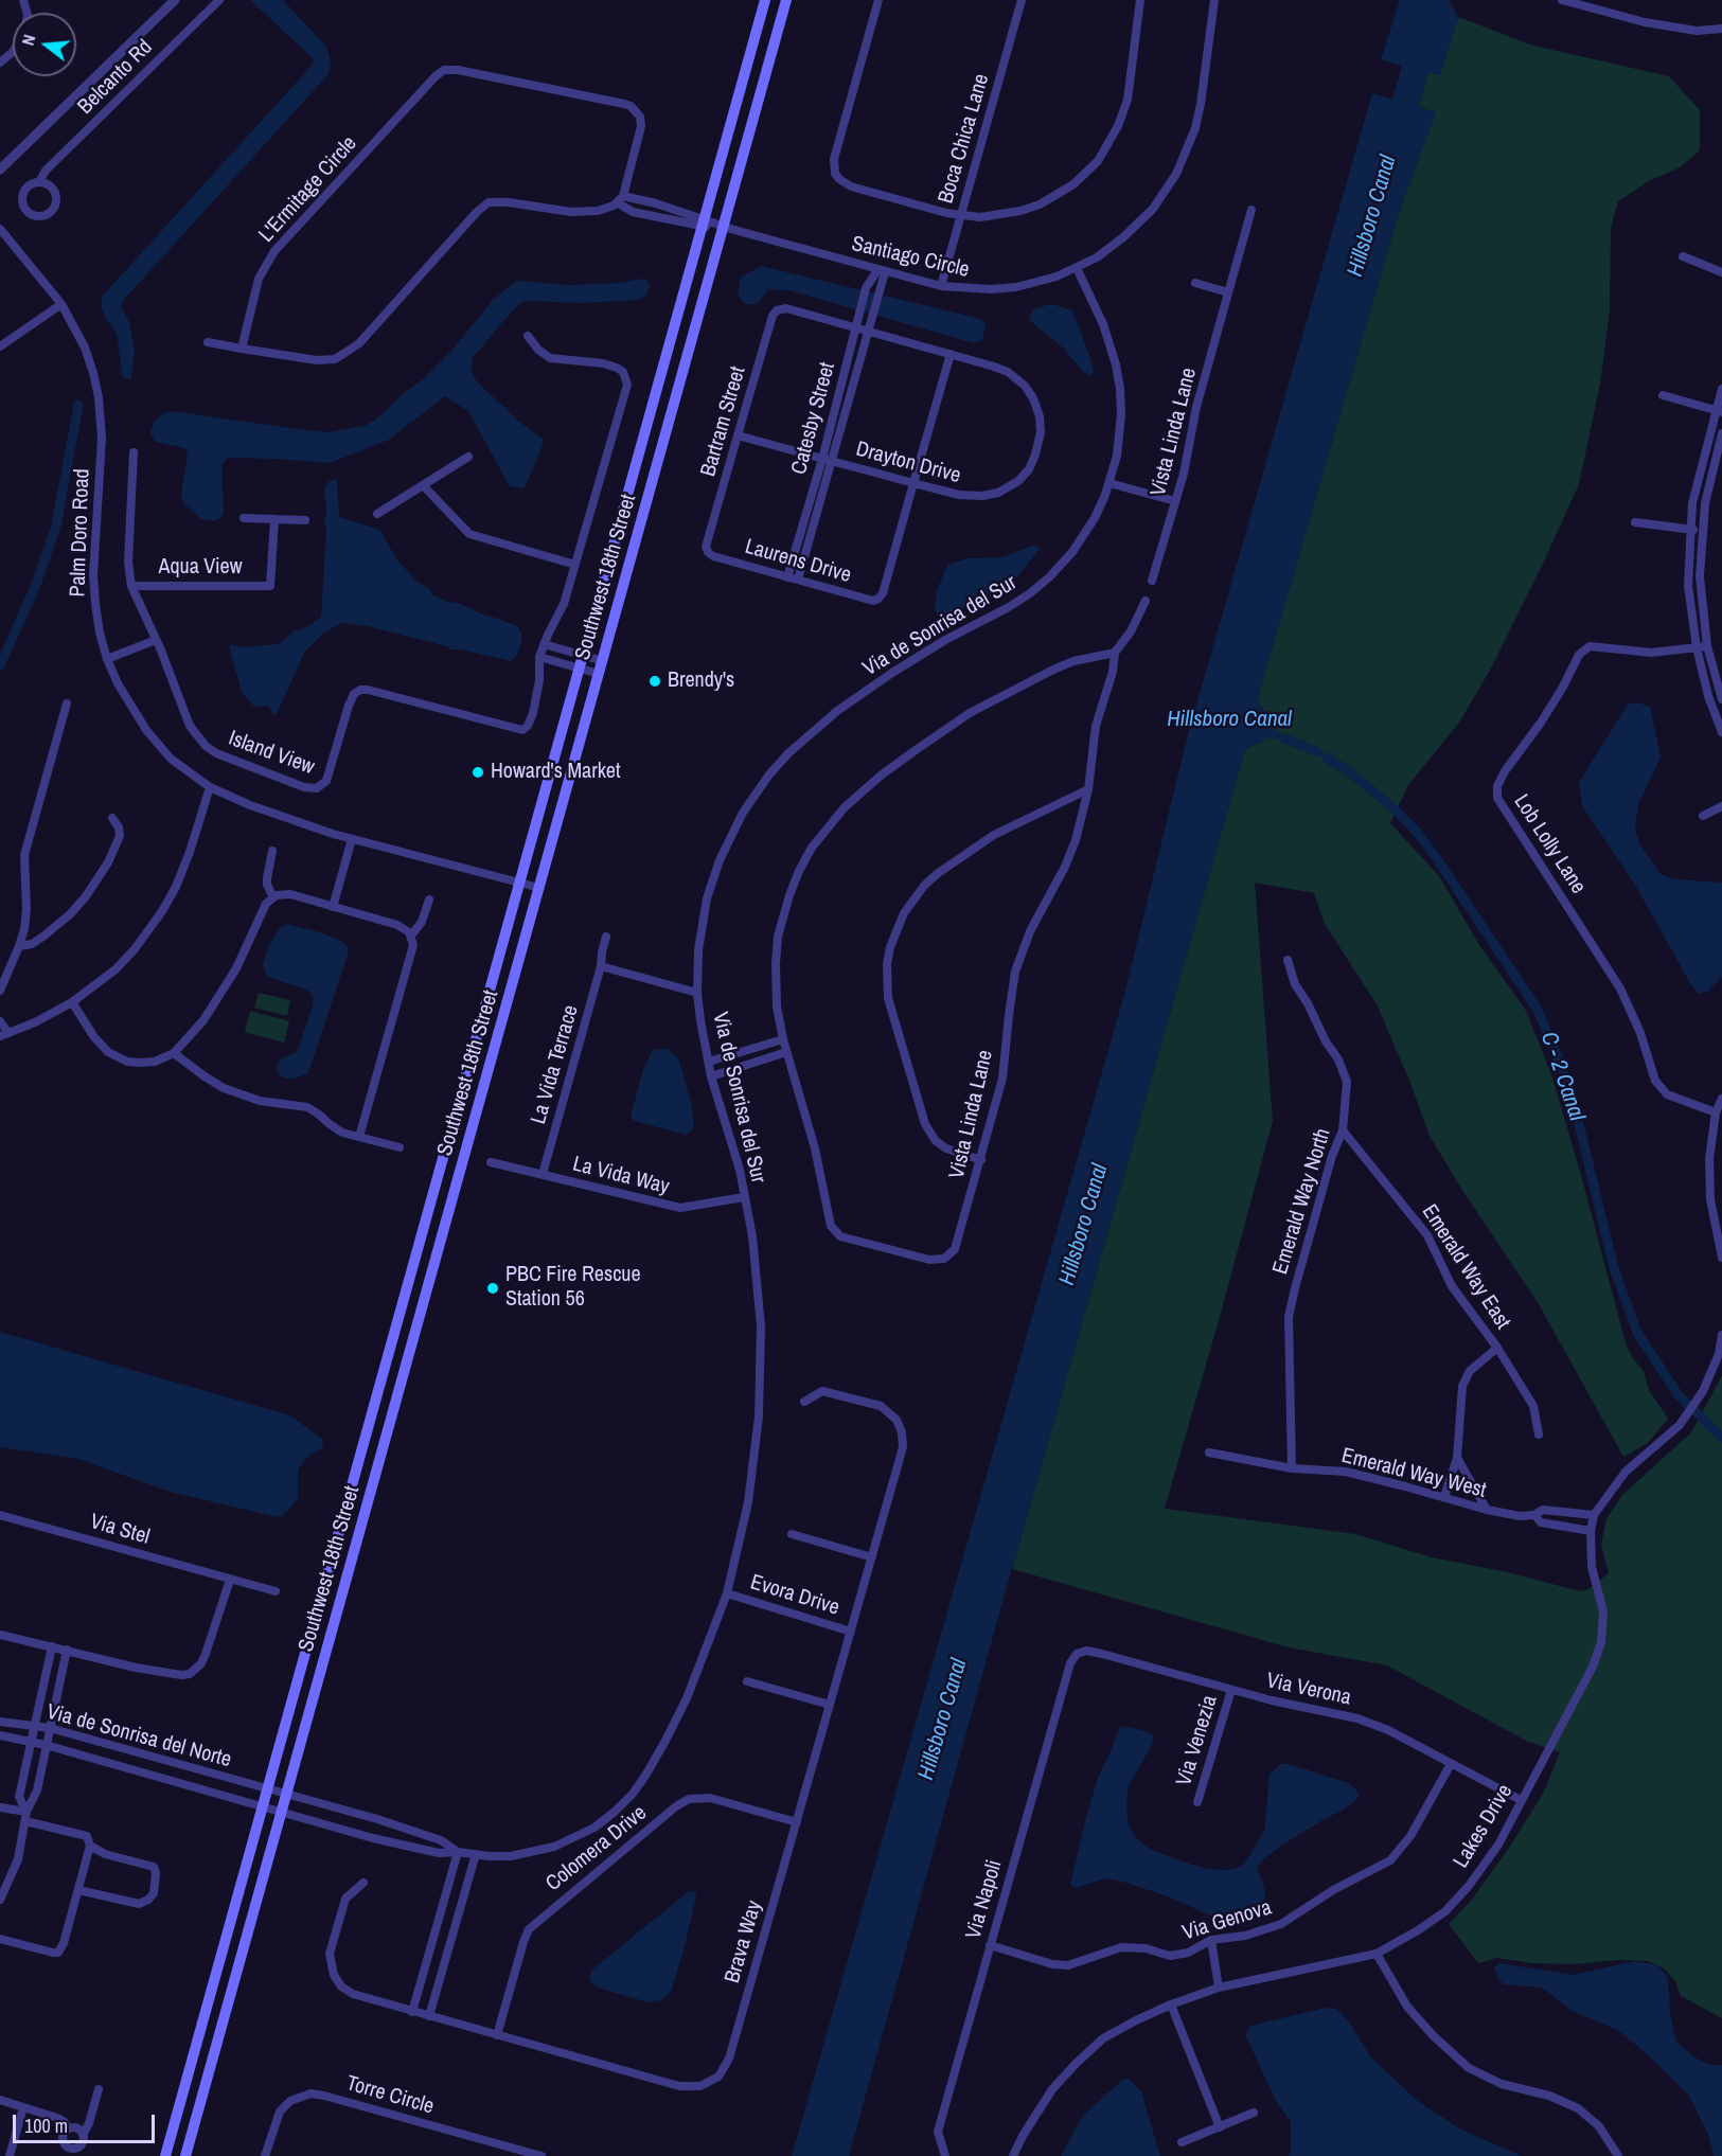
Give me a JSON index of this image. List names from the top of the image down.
{
  "streets": {
    "main road": ["Southwest 18th Street"],
    "street": [
      "Belcanto Rd",
      "Boca Chica Lane",
      "L'Ermitage Circle",
      "Santiago Circle",
      "Catesby Street",
      "Bartram Street",
      "Vista Linda Lane",
      "Drayton Drive",
      "Palm Doro Road",
      "Laurens Drive",
      "Aqua View",
      "Via de Sonrisa del Sur",
      "Island View",
      "Lob Lolly Lane",
      "La Vida Terrace",
      "La Vida Way",
      "Emerald Way North",
      "Emerald Way East",
      "Emerald Way West",
      "Via Stel",
      "Evora Drive",
      "Via Verona",
      "Via de Sonrisa del Norte",
      "Via Venezia",
      "Lakes Drive",
      "Colomera Drive",
      "Via Napoli",
      "Via Genova",
      "Brava Way",
      "Torre Circle"
    ]
  },
  "crossings": [
    ["Boca Chica Lane", "Santiago Circle"],
    ["Santiago Circle", "Catesby Street"],
    ["Santiago Circle", "Southwest 18th Street"],
    ["Santiago Circle", "Via de Sonrisa del Sur"],
    ["Catesby Street", "Drayton Drive"],
    ["Catesby Street", "Laurens Drive"],
    ["Bartram Street", "Drayton Drive"],
    ["Bartram Street", "Laurens Drive"],
    ["Drayton Drive", "Laurens Drive"],
    ["Palm Doro Road", "Southwest 18th Street"],
    ["Aqua View", "Island View"],
    ["Southwest 18th Street", "Via de Sonrisa del Sur"],
    ["Southwest 18th Street", "Via de Sonrisa del Norte"],
    ["Via de Sonrisa del Sur", "La Vida Way"],
    ["Via de Sonrisa del Sur", "Evora Drive"],
    ["Via de Sonrisa del Sur", "Via de Sonrisa del Norte"],
    ["La Vida Terrace", "La Vida Way"],
    ["Emerald Way North", "Emerald Way East"],
    ["Emerald Way North", "Emerald Way West"],
    ["Emerald Way West", "Lakes Drive"],
    ["Evora Drive", "Brava Way"],
    ["Via Verona", "Via Venezia"],
    ["Via Verona", "Lakes Drive"],
    ["Via Verona", "Via Napoli"],
    ["Via Verona", "Via Genova"],
    ["Colomera Drive", "Brava Way"],
    ["Via Napoli", "Via Genova"]
  ],
  "water": ["Hillsboro Canal", "C - 2 Canal"],
  "places": ["Brendy's", "Howard's Market", "PBC Fire Rescue Station 56"],
  "scale_bar": "100 m",
  "north": "left"
}
